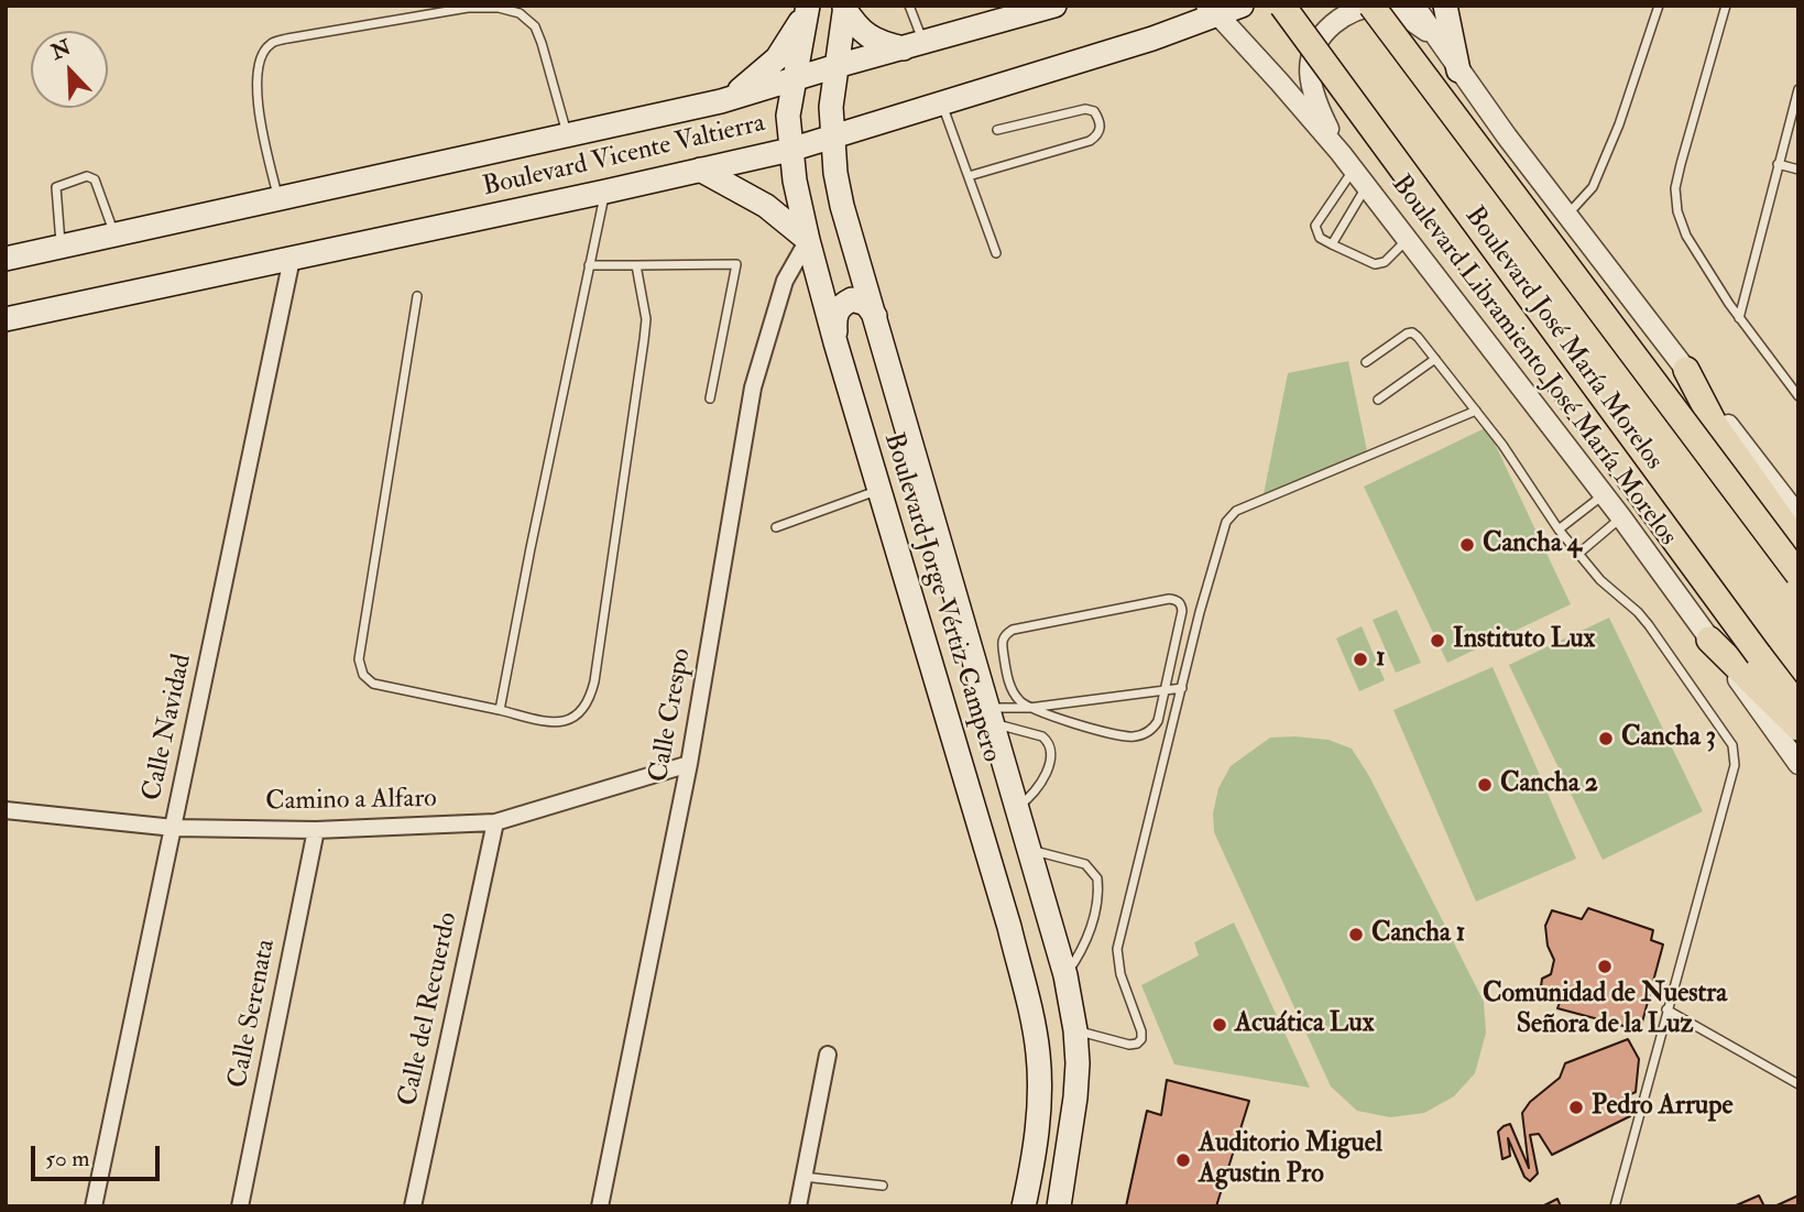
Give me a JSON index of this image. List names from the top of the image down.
{
  "streets": {
    "main road": ["Boulevard Vicente Valtierra", "Boulevard José María Morelos", "Boulevard Jorge Vértiz Campero"],
    "street": [
      "Boulevard Libramiento José María Morelos",
      "Calle Crespo",
      "Calle Navidad",
      "Camino a Alfaro",
      "Calle del Recuerdo",
      "Calle Serenata"
    ]
  },
  "crossings": [
    ["Boulevard Vicente Valtierra", "Boulevard Libramiento José María Morelos"],
    ["Boulevard Vicente Valtierra", "Boulevard Jorge Vértiz Campero"],
    ["Boulevard Vicente Valtierra", "Calle Navidad"],
    ["Boulevard Jorge Vértiz Campero", "Calle Crespo"],
    ["Calle Crespo", "Camino a Alfaro"],
    ["Calle Navidad", "Camino a Alfaro"],
    ["Camino a Alfaro", "Calle del Recuerdo"],
    ["Camino a Alfaro", "Calle Serenata"]
  ],
  "places": [
    "Cancha 4",
    "Instituto Lux",
    "1",
    "Cancha 3",
    "Cancha 2",
    "Cancha 1",
    "Comunidad de Nuestra Señora de la Luz",
    "Acuática Lux",
    "Pedro Arrupe",
    "Auditorio Miguel Agustin Pro"
  ],
  "scale_bar": "50 m",
  "north": "top left"
}
